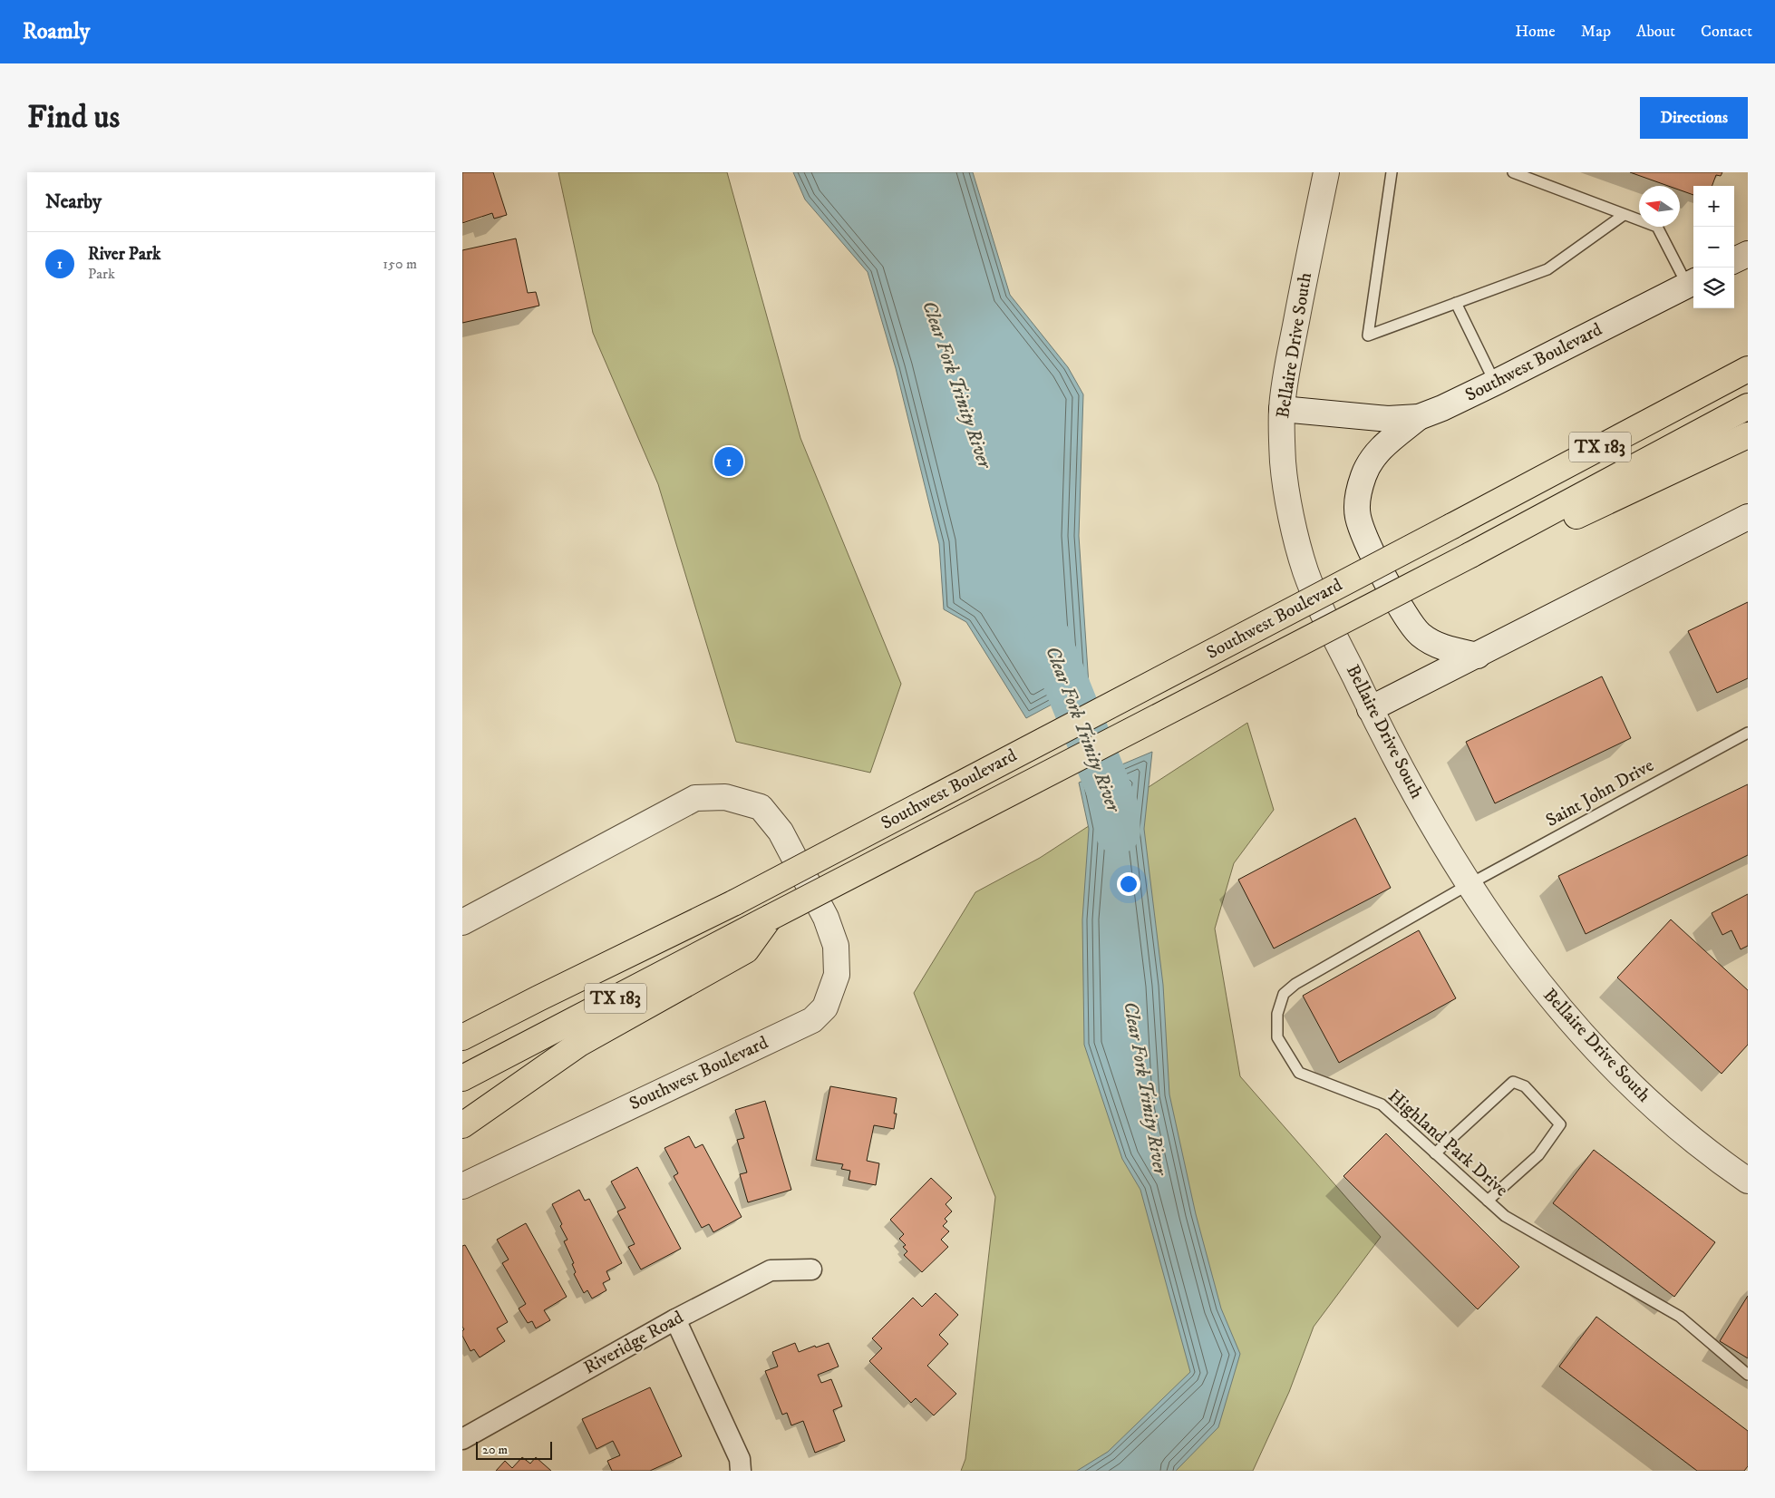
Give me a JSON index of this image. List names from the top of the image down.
{
  "streets": {
    "highway": ["Southwest Boulevard", "TX 183"],
    "street": ["Bellaire Drive South", "Riveridge Road"],
    "lane": ["Saint John Drive", "Highland Park Drive"]
  },
  "crossings": [
    ["Bellaire Drive South", "Southwest Boulevard"],
    ["Bellaire Drive South", "Saint John Drive"],
    ["Bellaire Drive South", "Highland Park Drive"],
    ["Saint John Drive", "Highland Park Drive"]
  ],
  "water": ["Clear Fork Trinity River"],
  "scale_bar": "20 m",
  "north": "left",
  "page": {
    "header": "Roamly",
    "nav": [
      "Home",
      "Map",
      "About",
      "Contact"
    ],
    "buttons": "Directions",
    "title": "Find us",
    "heading": "Nearby",
    "map_buttons": ["+", "−"],
    "list": [
      {
        "mark": "1",
        "name": "River Park",
        "note": "Park",
        "value": "150 m"
      }
    ],
    "pins": "1",
    "scale": "20 m"
  }
}
